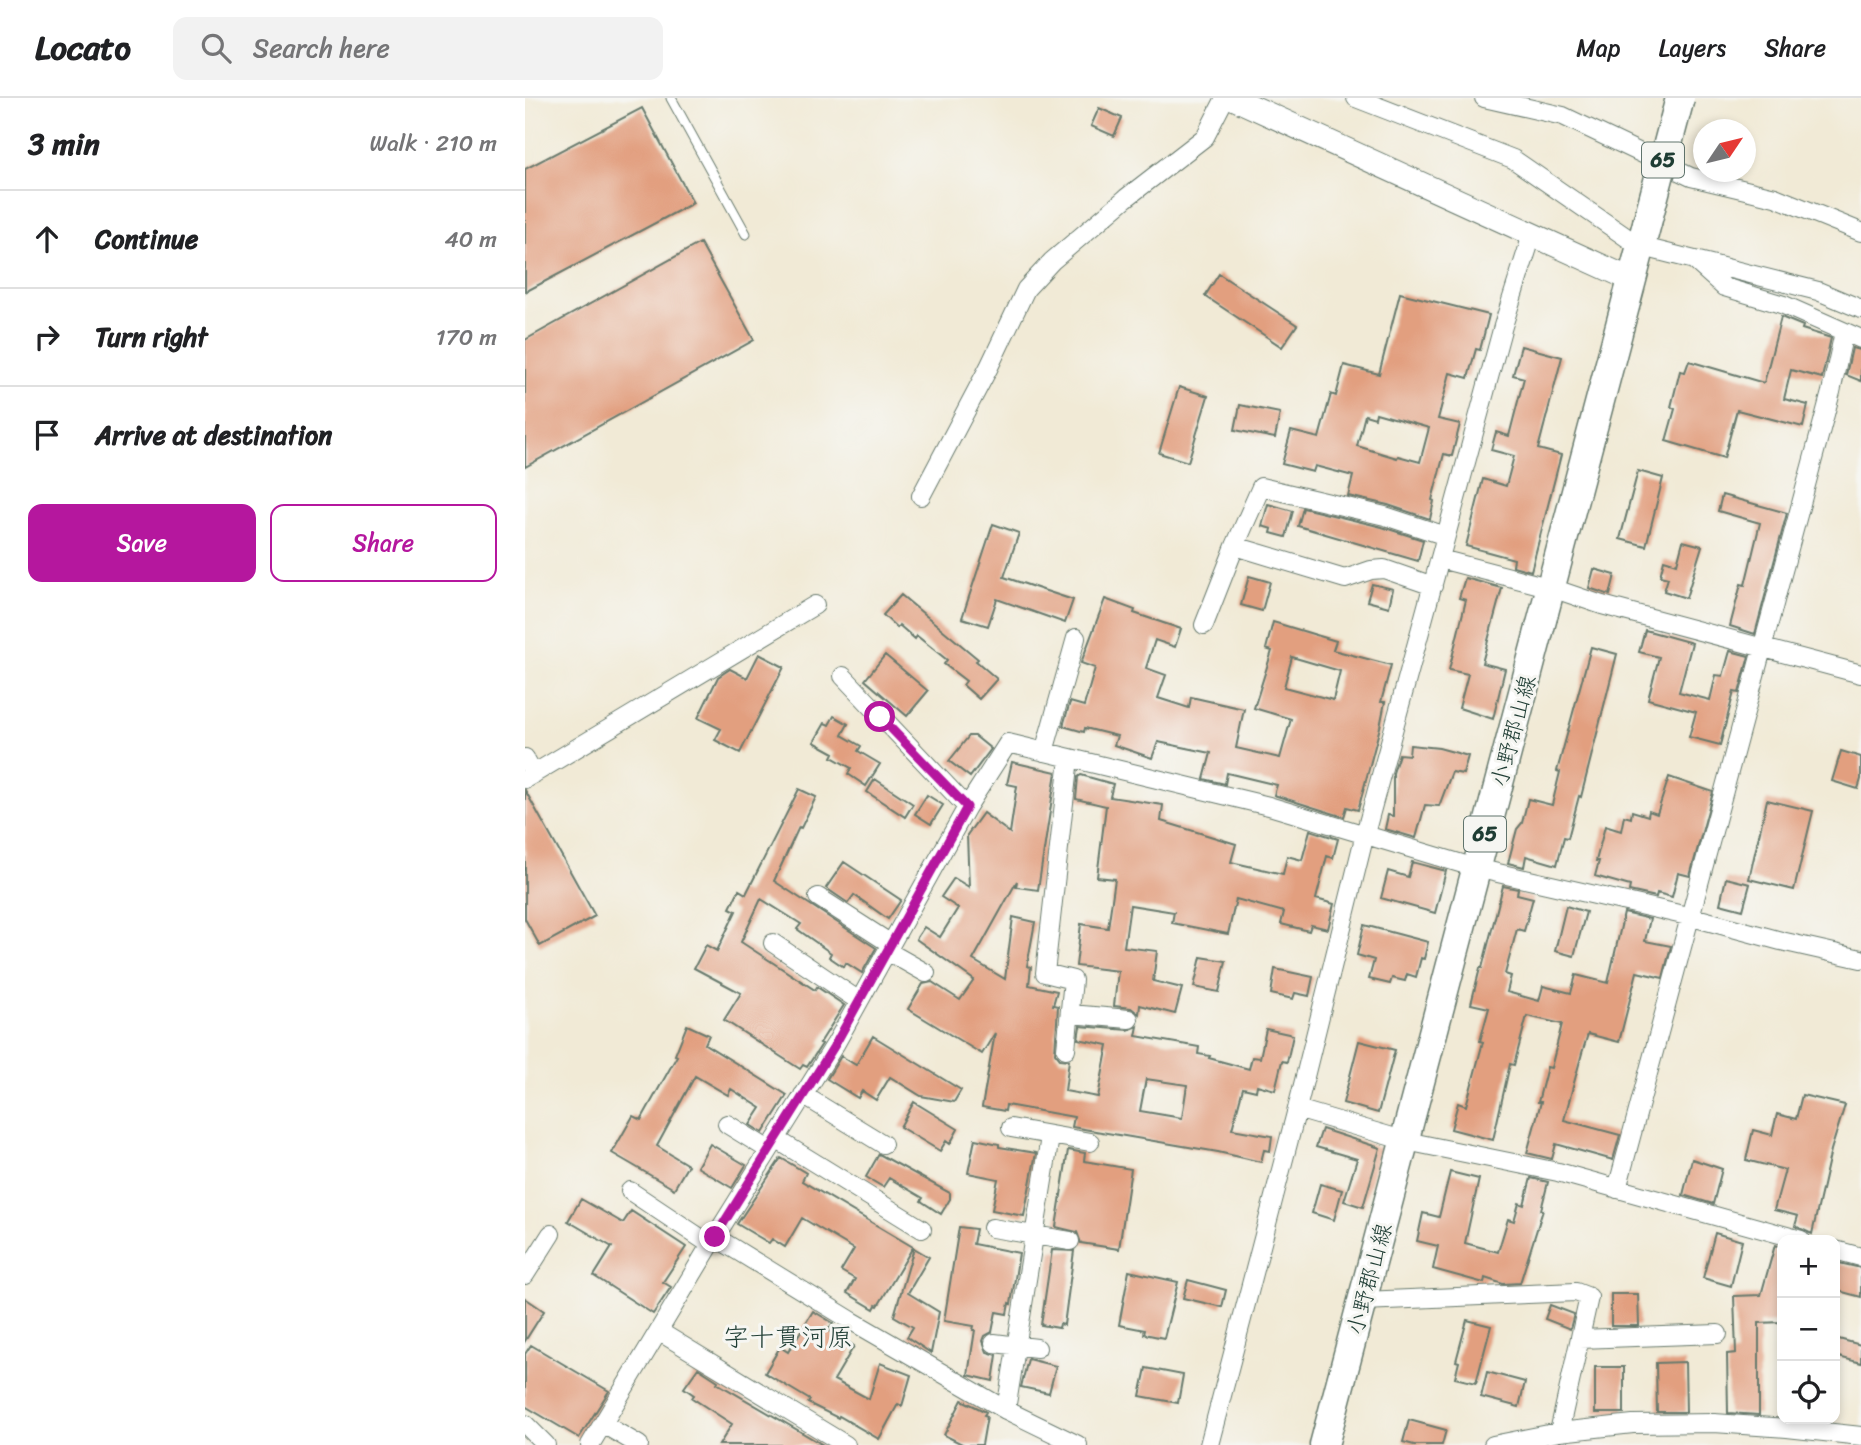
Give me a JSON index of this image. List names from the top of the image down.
{
  "streets": {
    "main road": ["65", "小野郡山線"]
  },
  "districts": ["字十貫河原"],
  "north": "top right",
  "page": {
    "header": "Locato",
    "search": "Search here",
    "nav": ["Map", "Layers", "Share"],
    "heading": ["3 min", "Walk · 210 m"],
    "list": [
      ["Continue", "40 m"],
      ["Turn right", "170 m"],
      "Arrive at destination"
    ],
    "buttons": ["Save", "Share"],
    "map_buttons": ["+", "−"]
  }
}
